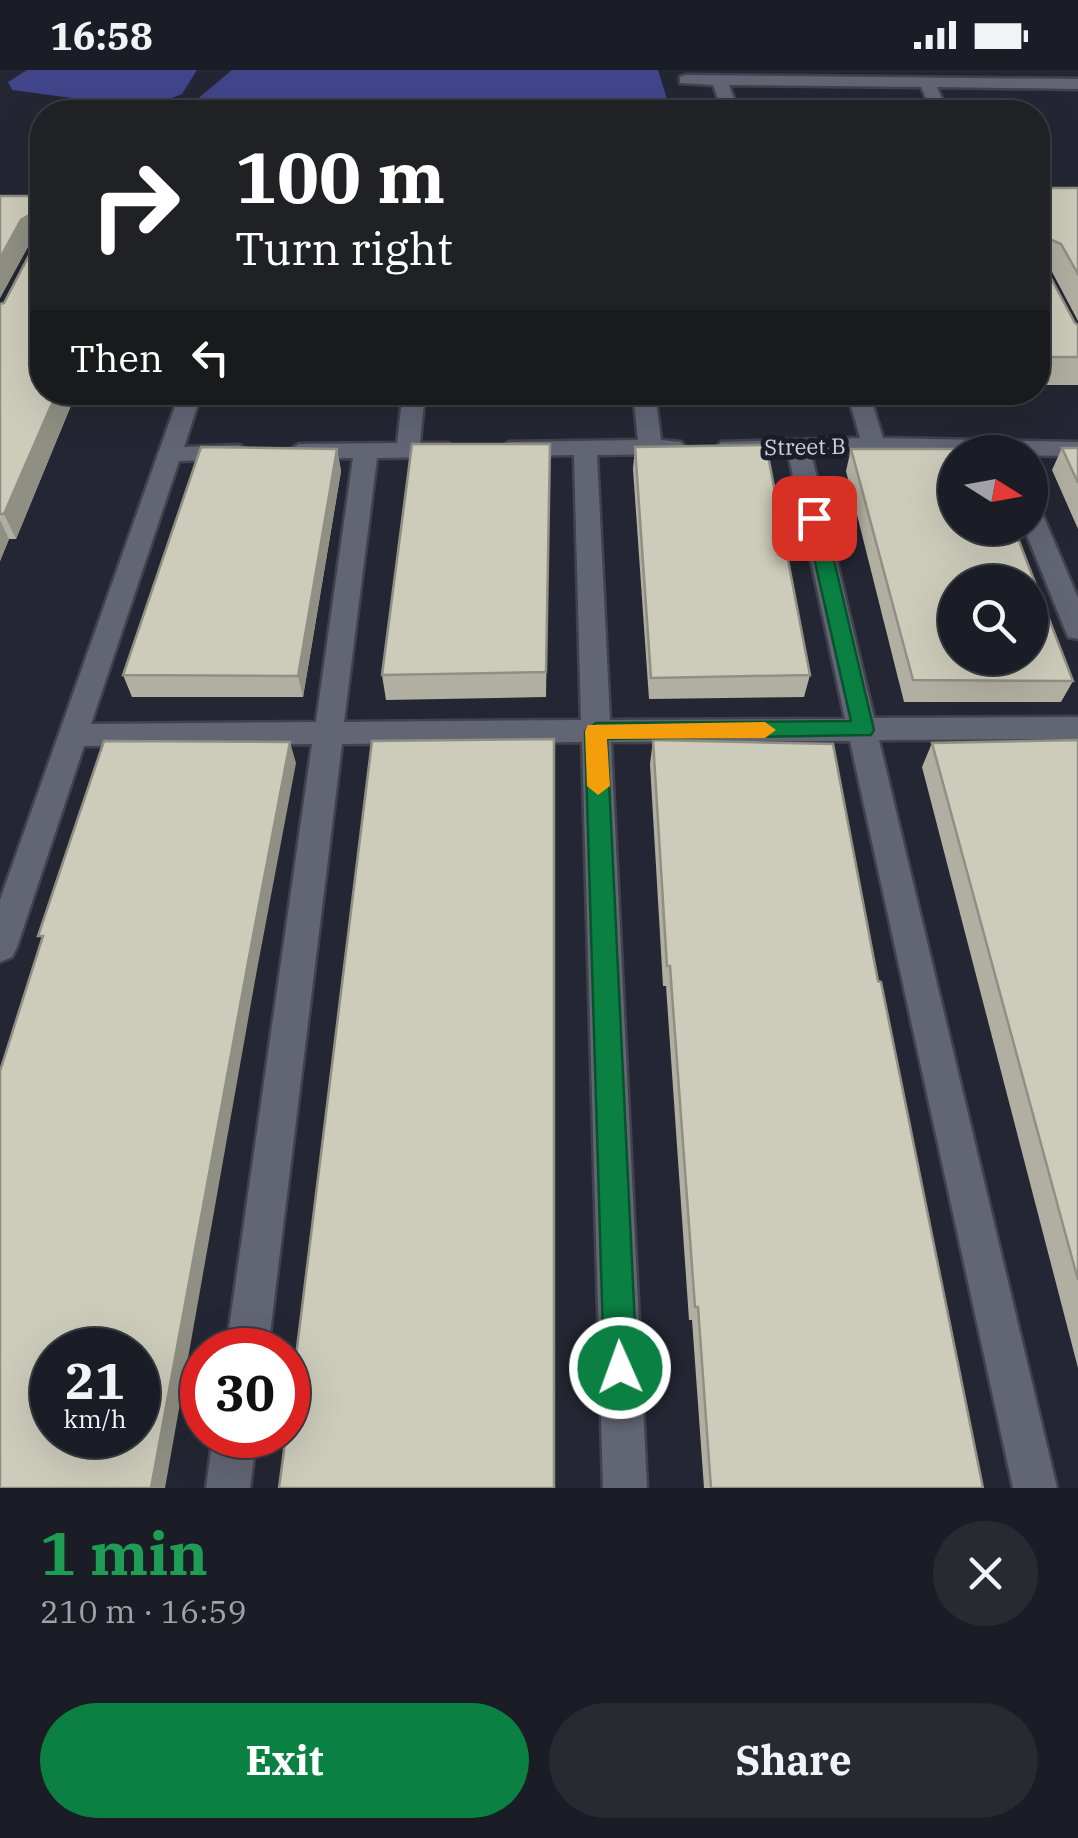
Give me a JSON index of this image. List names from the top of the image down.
{
  "streets": {
    "street": ["Street B"]
  },
  "north": "right",
  "page": {
    "status": "16:58",
    "turn": ["100 m", "Turn right"],
    "then": "Then",
    "speed": "21 km/h",
    "limit": "30",
    "heading": ["1 min", "210 m · 16:59"],
    "buttons": ["Exit", "Share"]
  }
}
